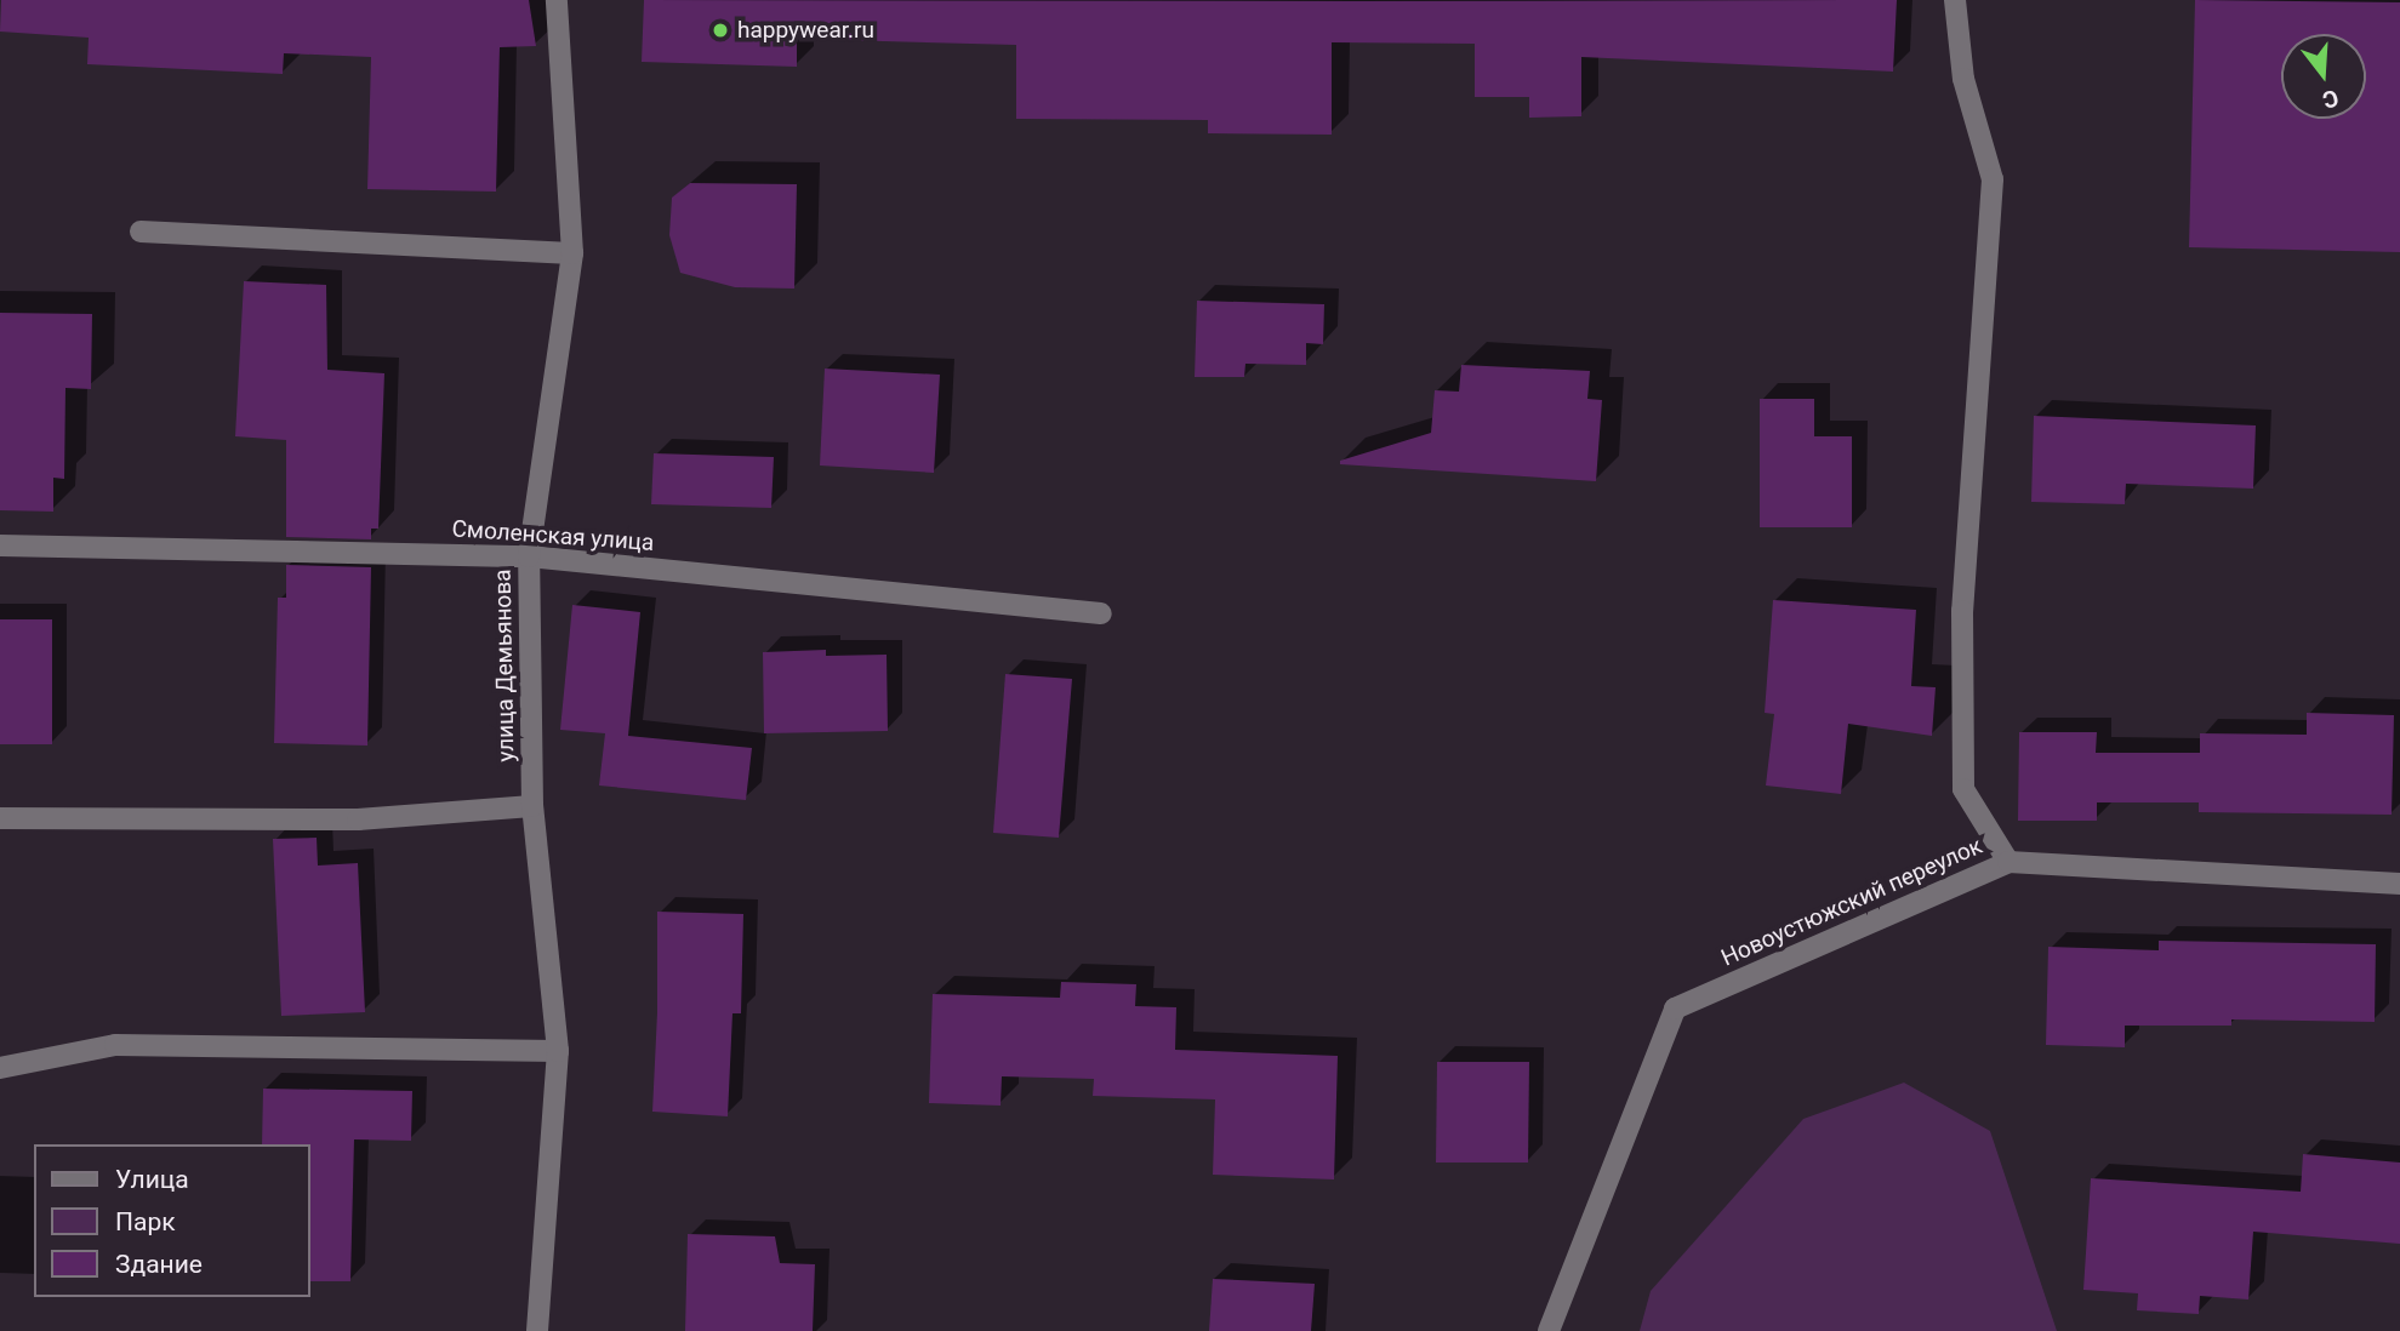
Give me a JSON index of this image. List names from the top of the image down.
{
  "streets": {
    "street": ["Смоленская улица", "улица Демьянова", "Новоустюжский переулок"]
  },
  "crossings": [
    ["Смоленская улица", "улица Демьянова"]
  ],
  "places": ["happywear.ru"],
  "legend": ["Улица", "Парк", "Здание"],
  "north": "bottom"
}
